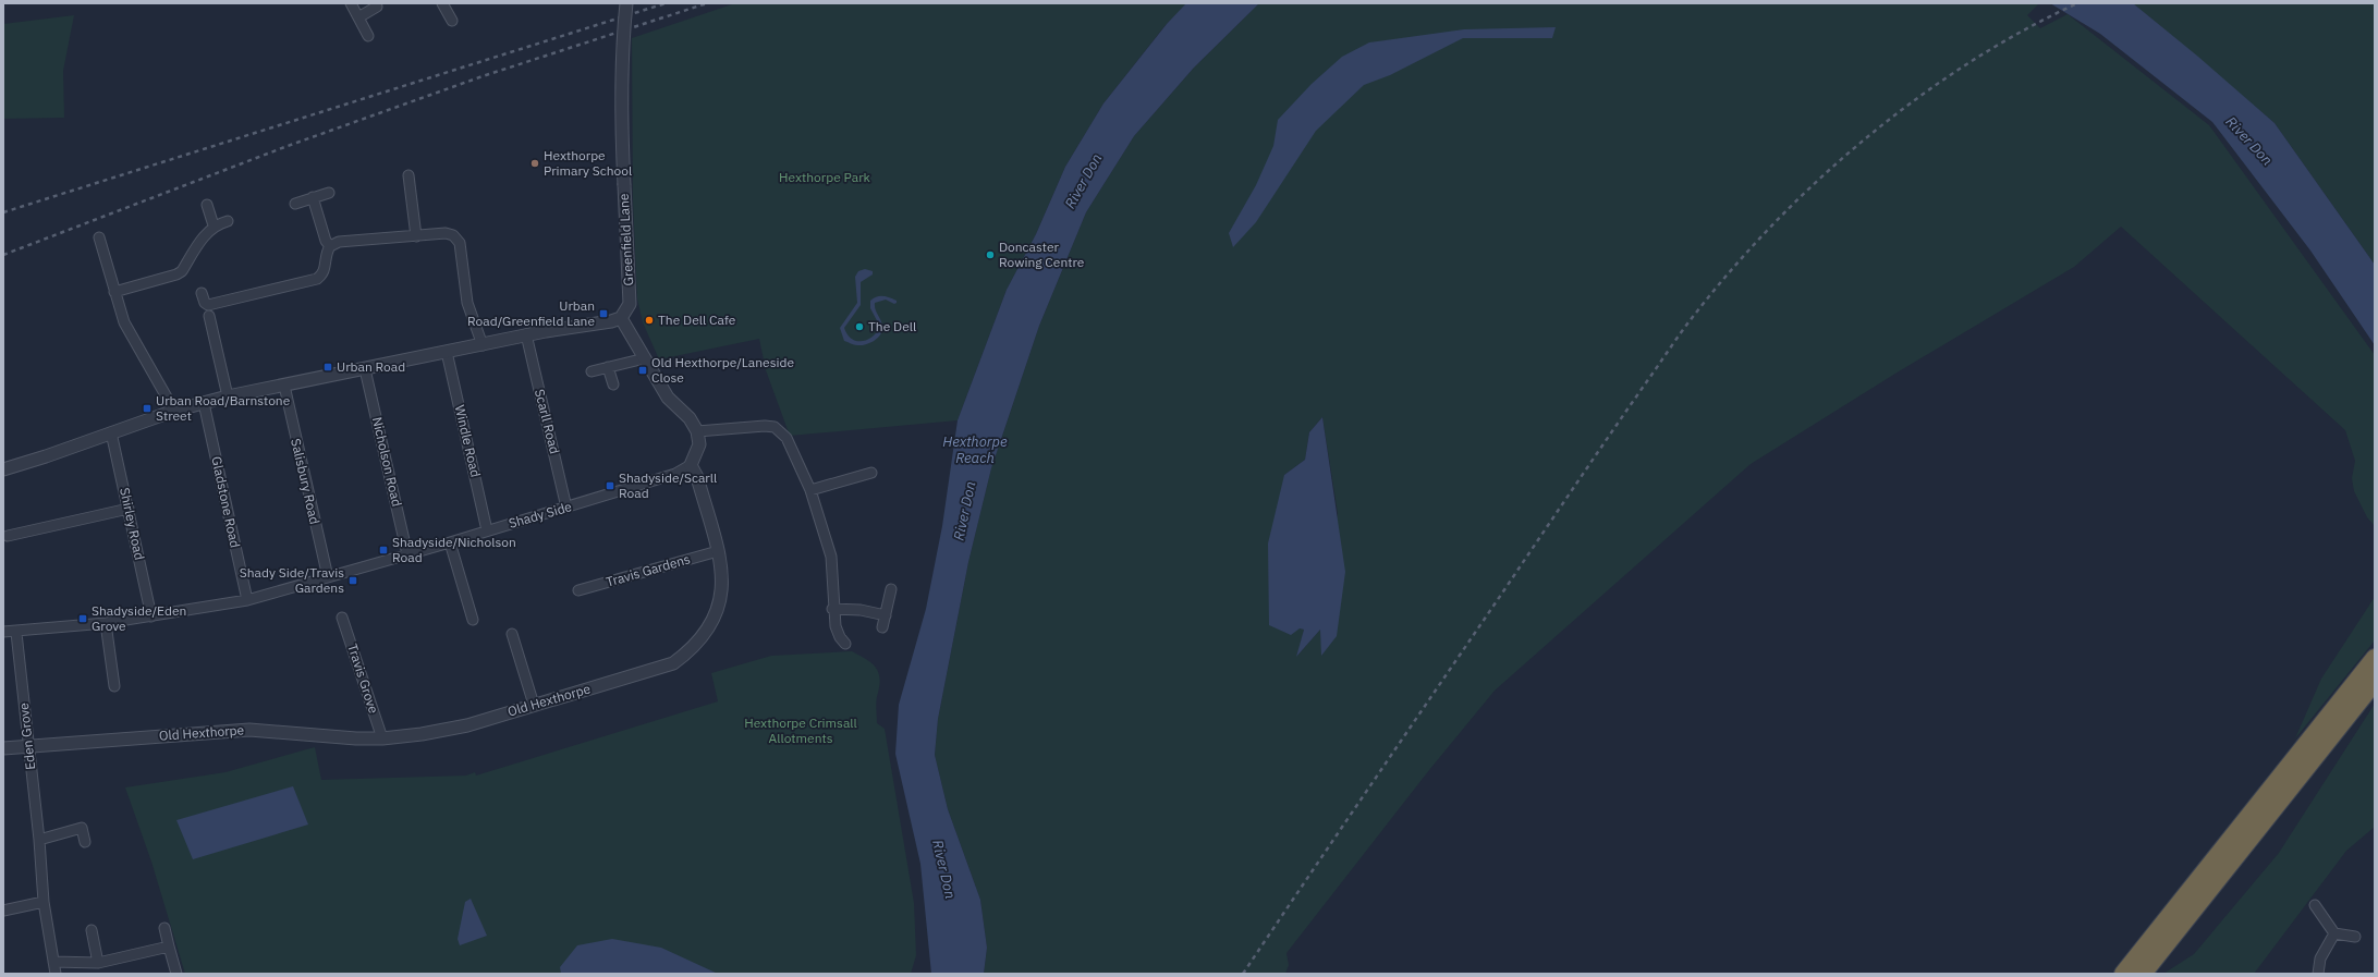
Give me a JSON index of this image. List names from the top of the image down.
{
  "streets": {
    "street": [
      "Greenfield Lane",
      "Scarll Road",
      "Windle Road",
      "Nicholson Road",
      "Salisbury Road",
      "Gladstone Road",
      "Shady Side",
      "Shirley Road",
      "Travis Gardens",
      "Travis Grove",
      "Old Hexthorpe",
      "Eden Grove"
    ]
  },
  "crossings": [
    ["Scarll Road", "Shady Side"],
    ["Windle Road", "Shady Side"],
    ["Nicholson Road", "Shady Side"],
    ["Salisbury Road", "Shady Side"],
    ["Gladstone Road", "Shady Side"],
    ["Shady Side", "Shirley Road"],
    ["Shady Side", "Old Hexthorpe"],
    ["Shady Side", "Eden Grove"],
    ["Travis Gardens", "Old Hexthorpe"],
    ["Travis Grove", "Old Hexthorpe"],
    ["Old Hexthorpe", "Eden Grove"]
  ],
  "water": ["River Don", "Hexthorpe Reach"],
  "parks": ["Hexthorpe Park", "Hexthorpe Crimsall Allotments"],
  "places": {
    "other": [
      "Hexthorpe Primary School",
      "Doncaster Rowing Centre",
      "The Dell Cafe",
      "The Dell"
    ],
    "transit": [
      "Urban Road/Greenfield Lane",
      "Urban Road",
      "Old Hexthorpe/Laneside Close",
      "Urban Road/Barnstone Street",
      "Shadyside/Scarll Road",
      "Shadyside/Nicholson Road",
      "Shady Side/Travis Gardens",
      "Shadyside/Eden Grove"
    ]
  }
}
